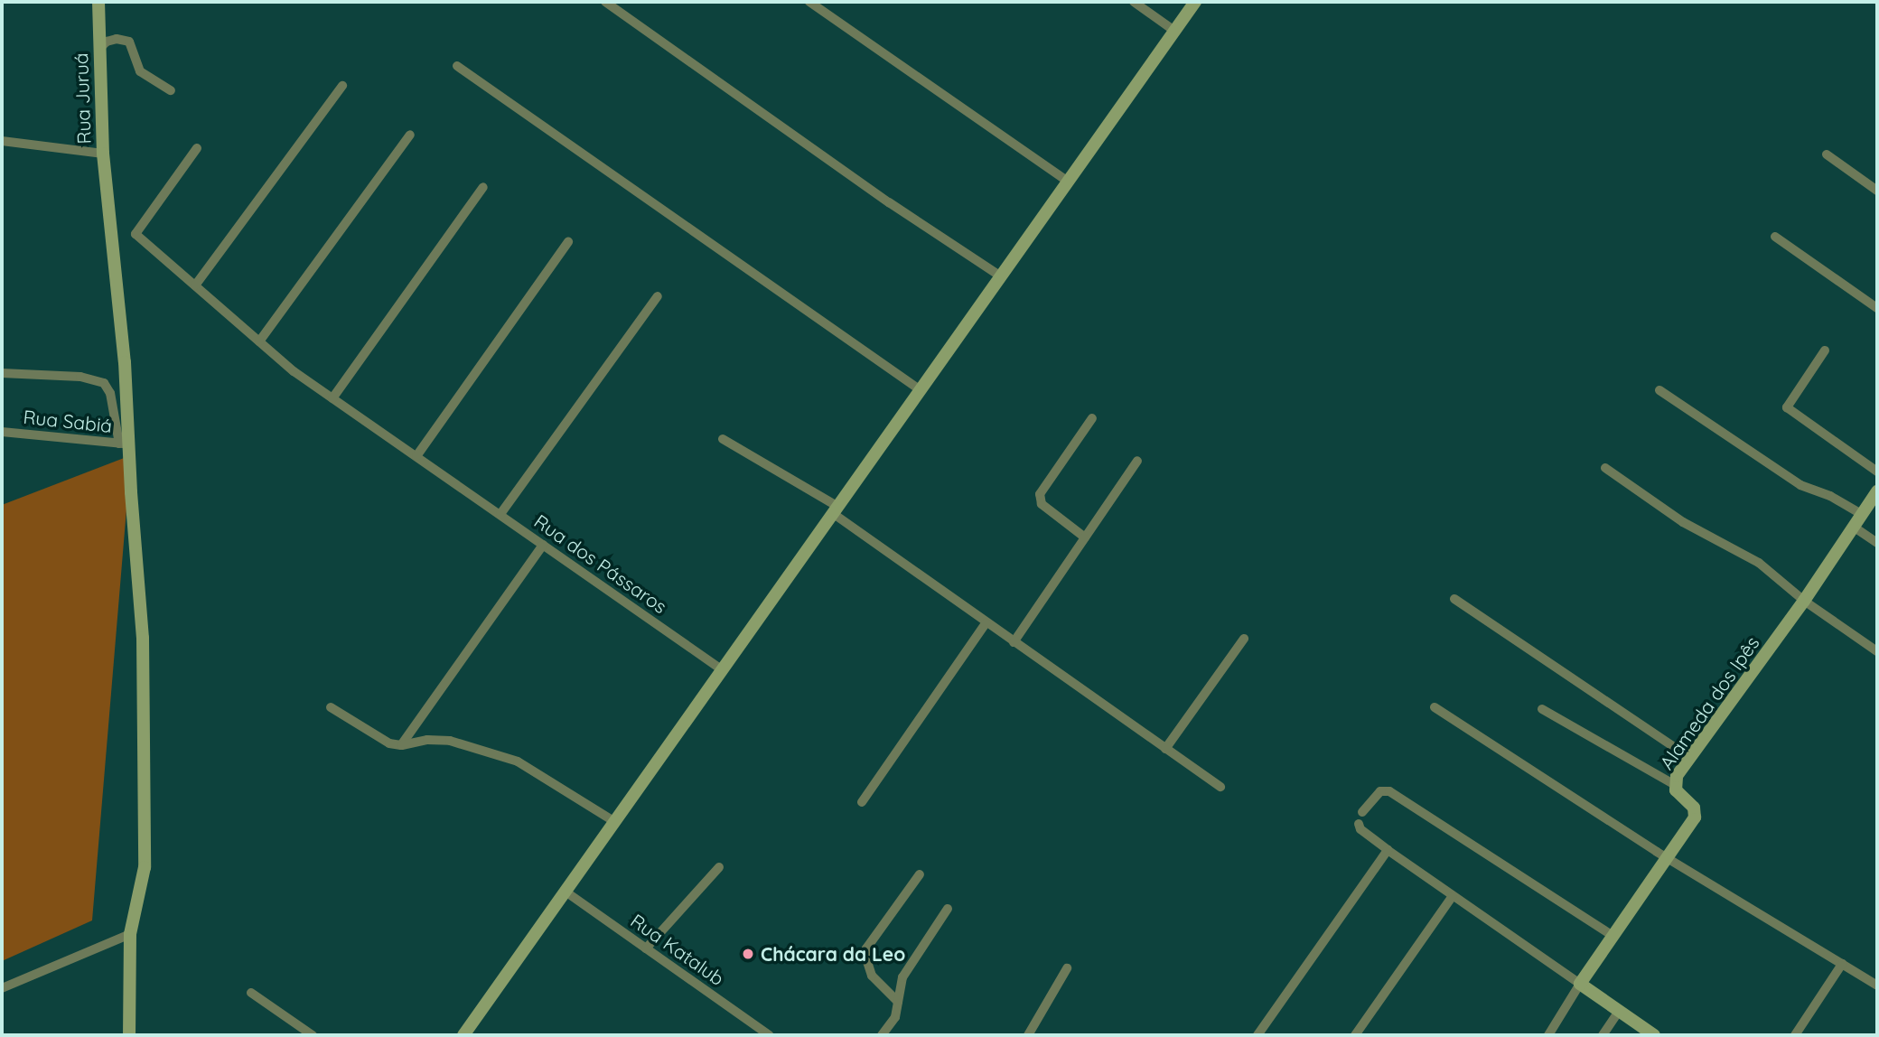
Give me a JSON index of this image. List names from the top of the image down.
{
  "streets": {
    "street": [
      "Rua Juruá",
      "Rua Sabiá",
      "Rua dos Pássaros",
      "Alameda dos Ipês",
      "Rua Katalub"
    ]
  },
  "crossings": [
    ["Rua Juruá", "Rua Sabiá"]
  ],
  "places": ["Chácara da Leo"]
}
